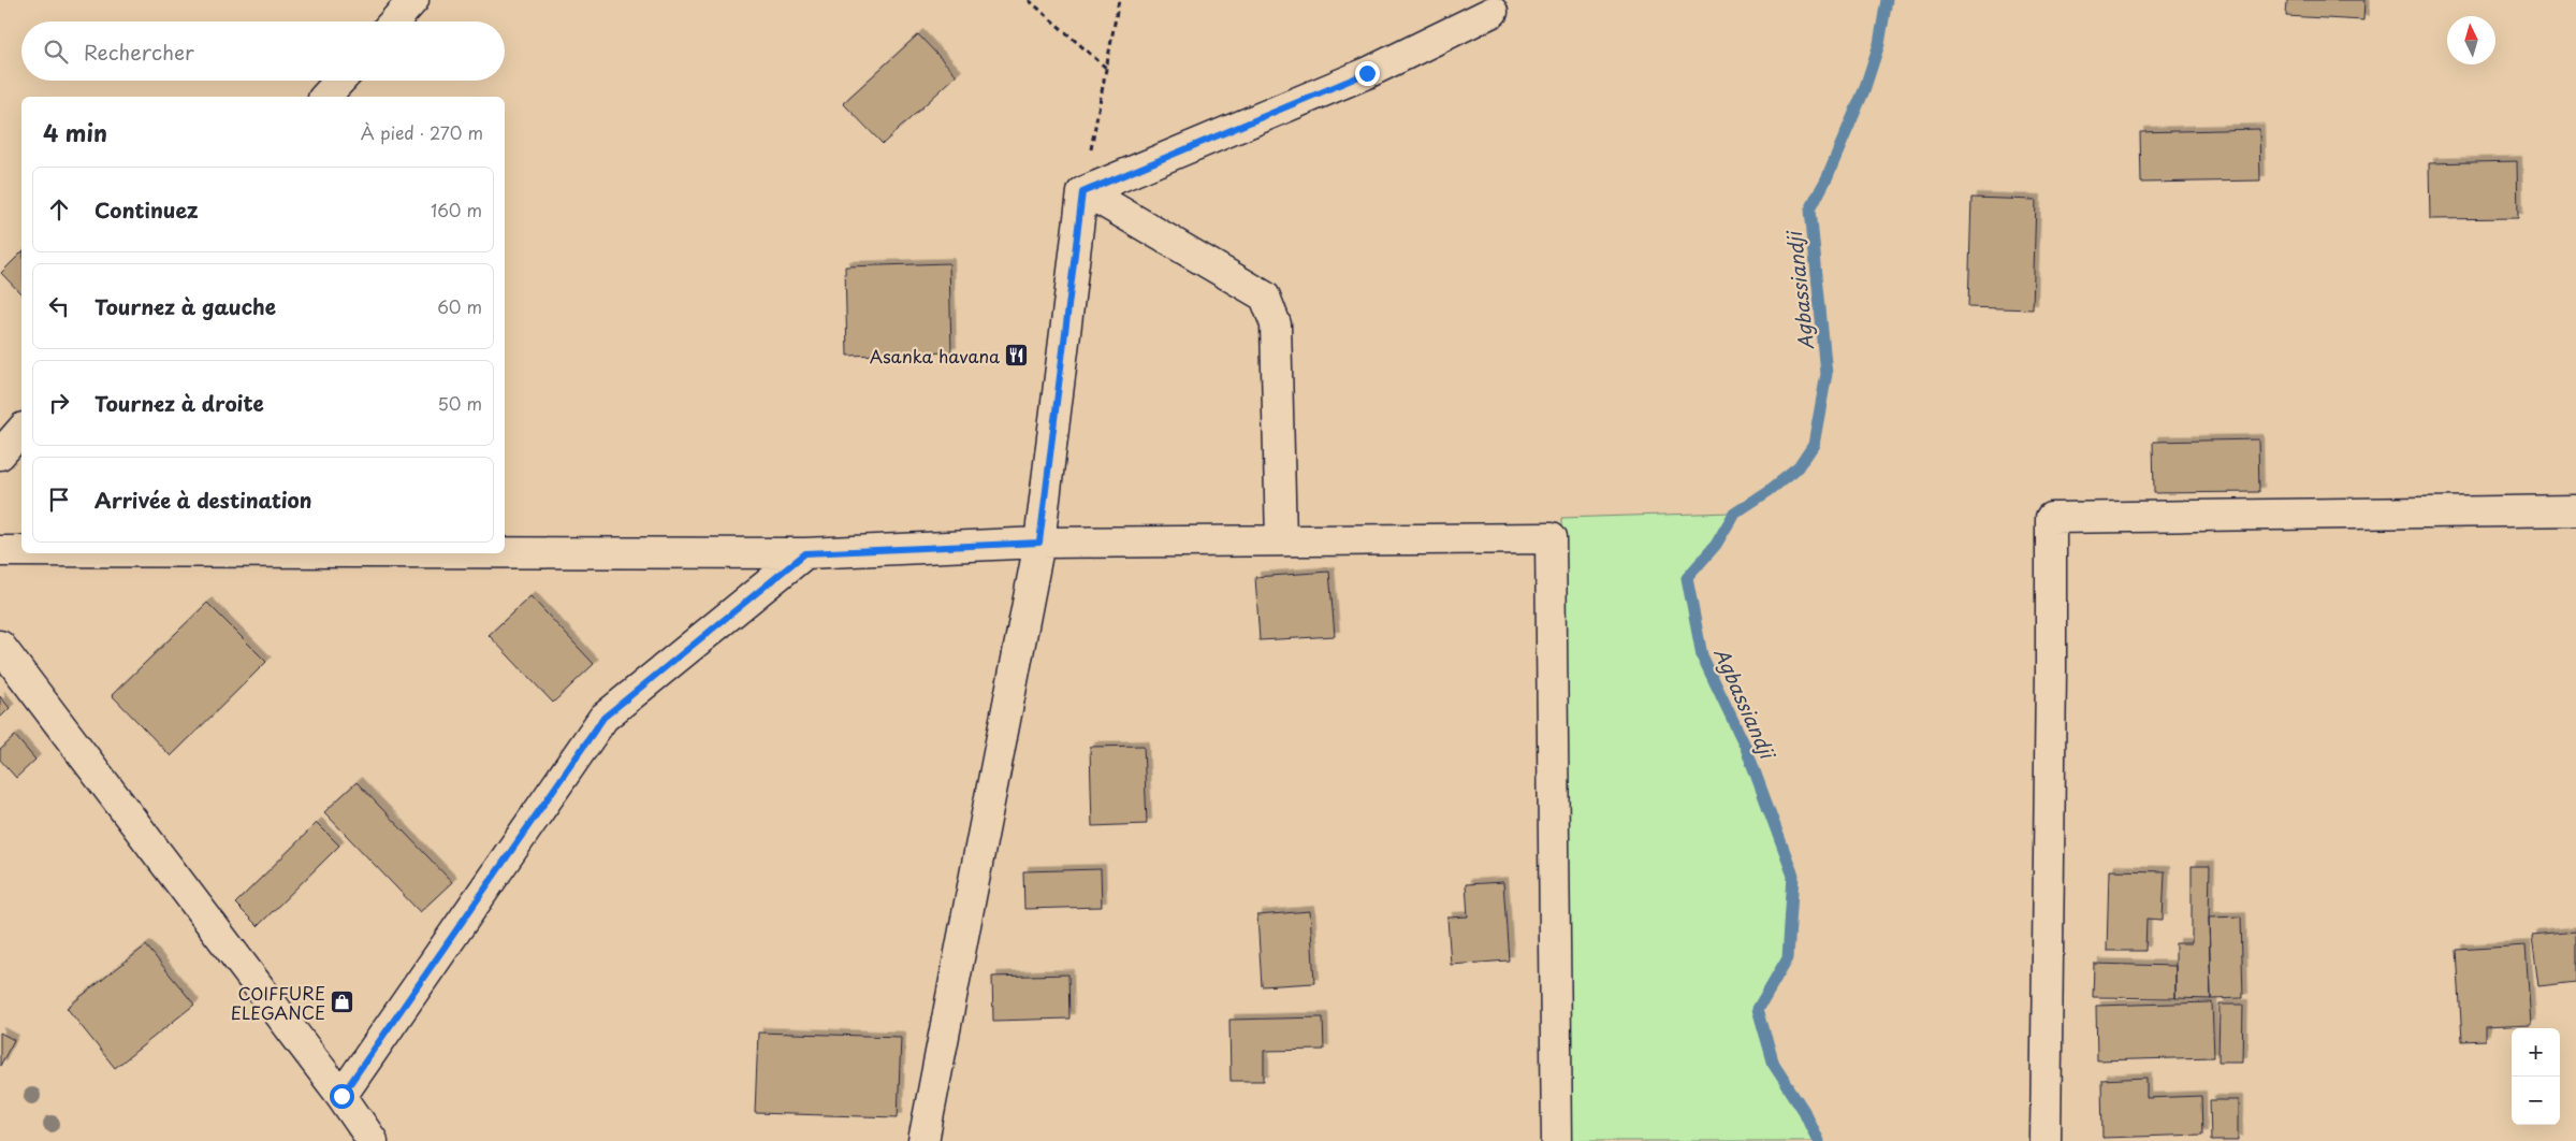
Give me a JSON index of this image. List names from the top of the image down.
{
  "water": ["Agbassiandji"],
  "places": {
    "restaurant": ["Asanka havana"],
    "shop": ["COIFFURE ELEGANCE"]
  },
  "north": "top",
  "page": {
    "search": "Rechercher",
    "heading": ["4 min", "À pied · 270 m"],
    "list": [
      ["Continuez", "160 m"],
      ["Tournez à gauche", "60 m"],
      ["Tournez à droite", "50 m"],
      "Arrivée à destination"
    ],
    "map_buttons": ["+", "−"]
  }
}
